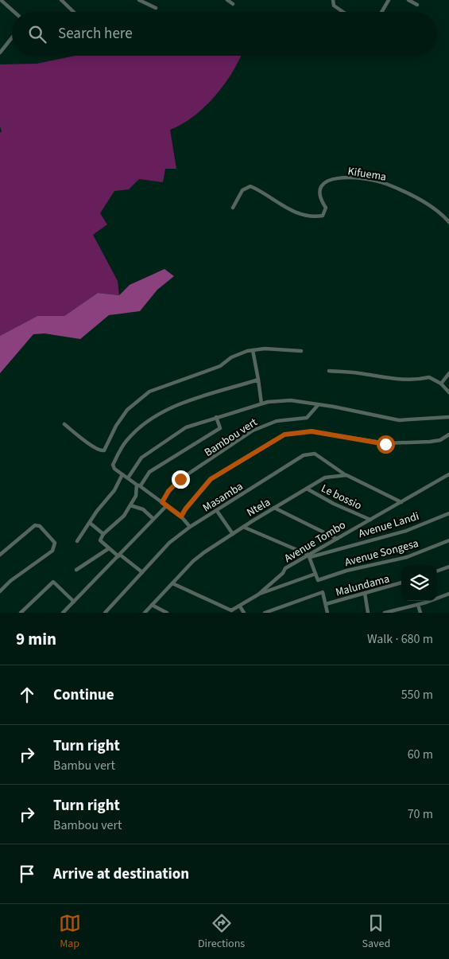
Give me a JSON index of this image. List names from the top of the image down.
{
  "streets": {
    "street": [
      "Kifuema",
      "Bambou vert",
      "Masamba",
      "Le bossio",
      "Ntela",
      "Avenue Landi",
      "Avenue Tombo",
      "Avenue Songesa",
      "Malundama"
    ]
  },
  "crossings": [
    ["Masamba", "Ntela"],
    ["Le bossio", "Ntela"],
    ["Le bossio", "Avenue Tombo"],
    ["Avenue Landi", "Avenue Tombo"]
  ],
  "page": {
    "search": "Search here",
    "heading": ["9 min", "Walk · 680 m"],
    "list": [
      ["Continue", "550 m"],
      ["Turn right", "Bambu vert", "60 m"],
      ["Turn right", "Bambou vert", "70 m"],
      "Arrive at destination"
    ],
    "nav": ["Map", "Directions", "Saved"]
  }
}
